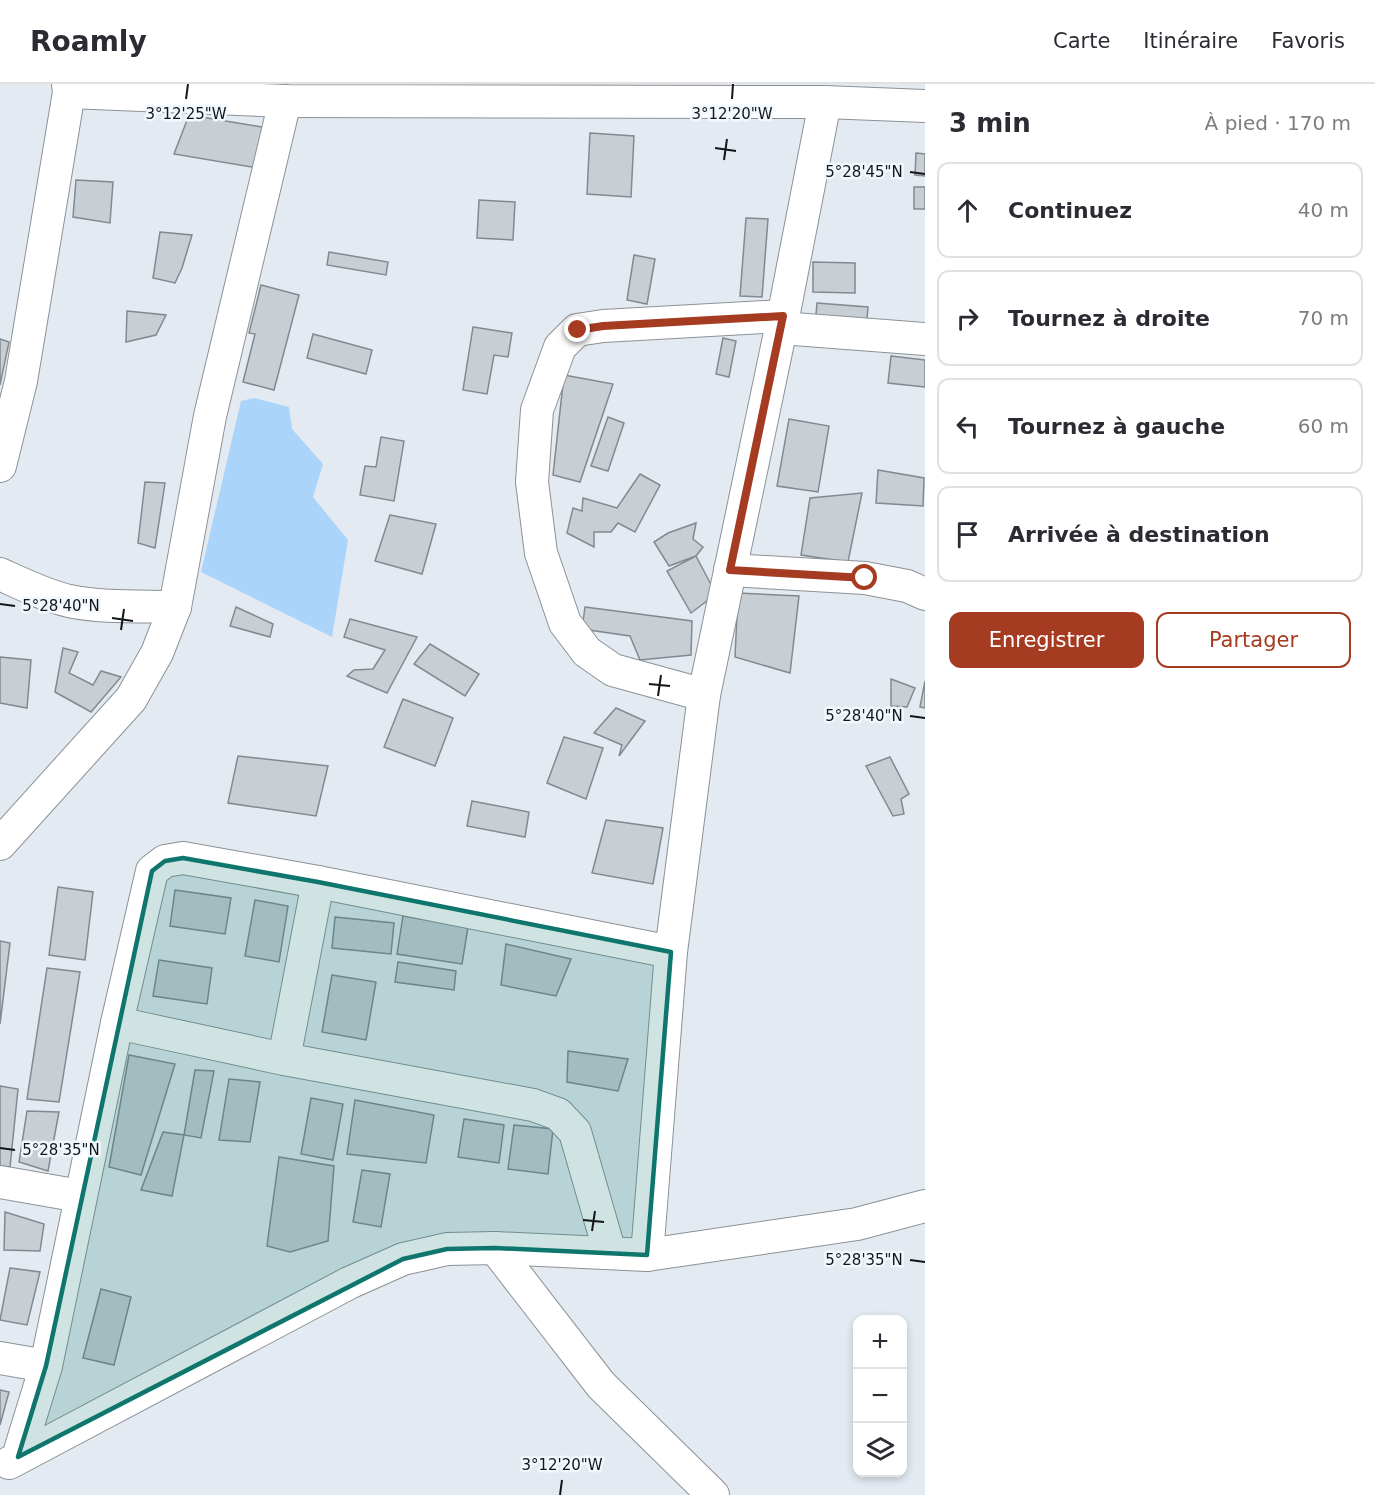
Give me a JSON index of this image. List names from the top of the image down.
{
  "page": {
    "header": "Roamly",
    "nav": ["Carte", "Itinéraire", "Favoris"],
    "heading": ["3 min", "À pied · 170 m"],
    "list": [
      ["Continuez", "40 m"],
      ["Tournez à droite", "70 m"],
      ["Tournez à gauche", "60 m"],
      "Arrivée à destination"
    ],
    "buttons": ["Enregistrer", "Partager"],
    "map_buttons": ["+", "−"]
  },
  "coordinates": [
    "3°12'25\"W",
    "3°12'20\"W",
    "5°28'45\"N",
    "5°28'40\"N",
    "5°28'35\"N"
  ]
}
